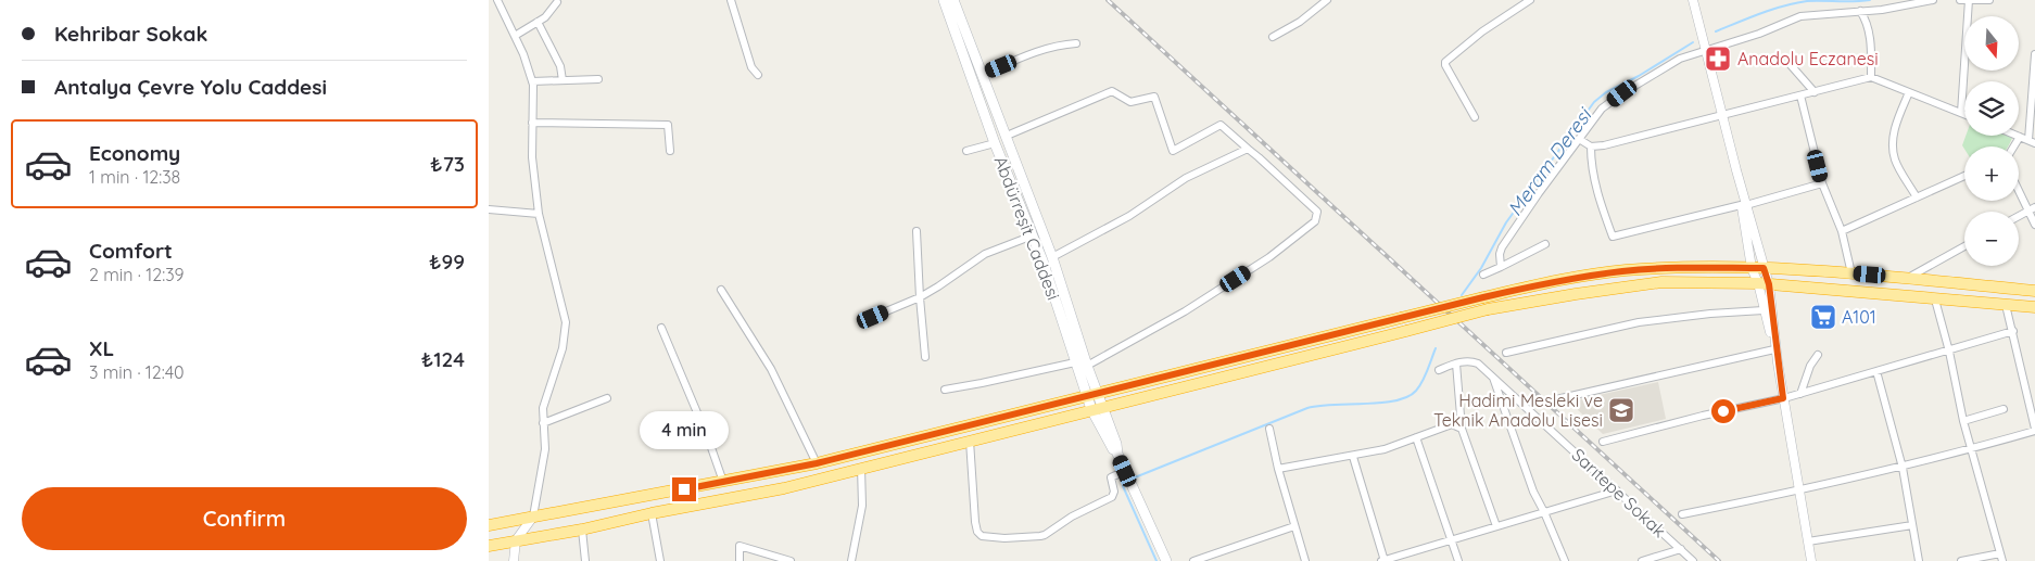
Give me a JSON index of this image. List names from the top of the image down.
{
  "streets": {
    "main road": ["Abdürreşit Caddesi"],
    "street": ["Sarıtepe Sokak"]
  },
  "water": ["Meram Deresi"],
  "places": {
    "pharmacy": ["Anadolu Eczanesi"],
    "supermarket": ["A101"],
    "school or university": ["Hadimi Mesleki ve Teknik Anadolu Lisesi"]
  },
  "north": "bottom",
  "page": {
    "banner": ["Kehribar Sokak", "Antalya Çevre Yolu Caddesi"],
    "map_buttons": ["+", "−"],
    "list": [
      {
        "name": "Economy",
        "note": "1 min · 12:38",
        "value": "₺73"
      },
      {
        "name": "Comfort",
        "note": "2 min · 12:39",
        "value": "₺99"
      },
      {
        "name": "XL",
        "note": "3 min · 12:40",
        "value": "₺124"
      }
    ],
    "bubble": "4 min",
    "buttons": "Confirm"
  }
}
